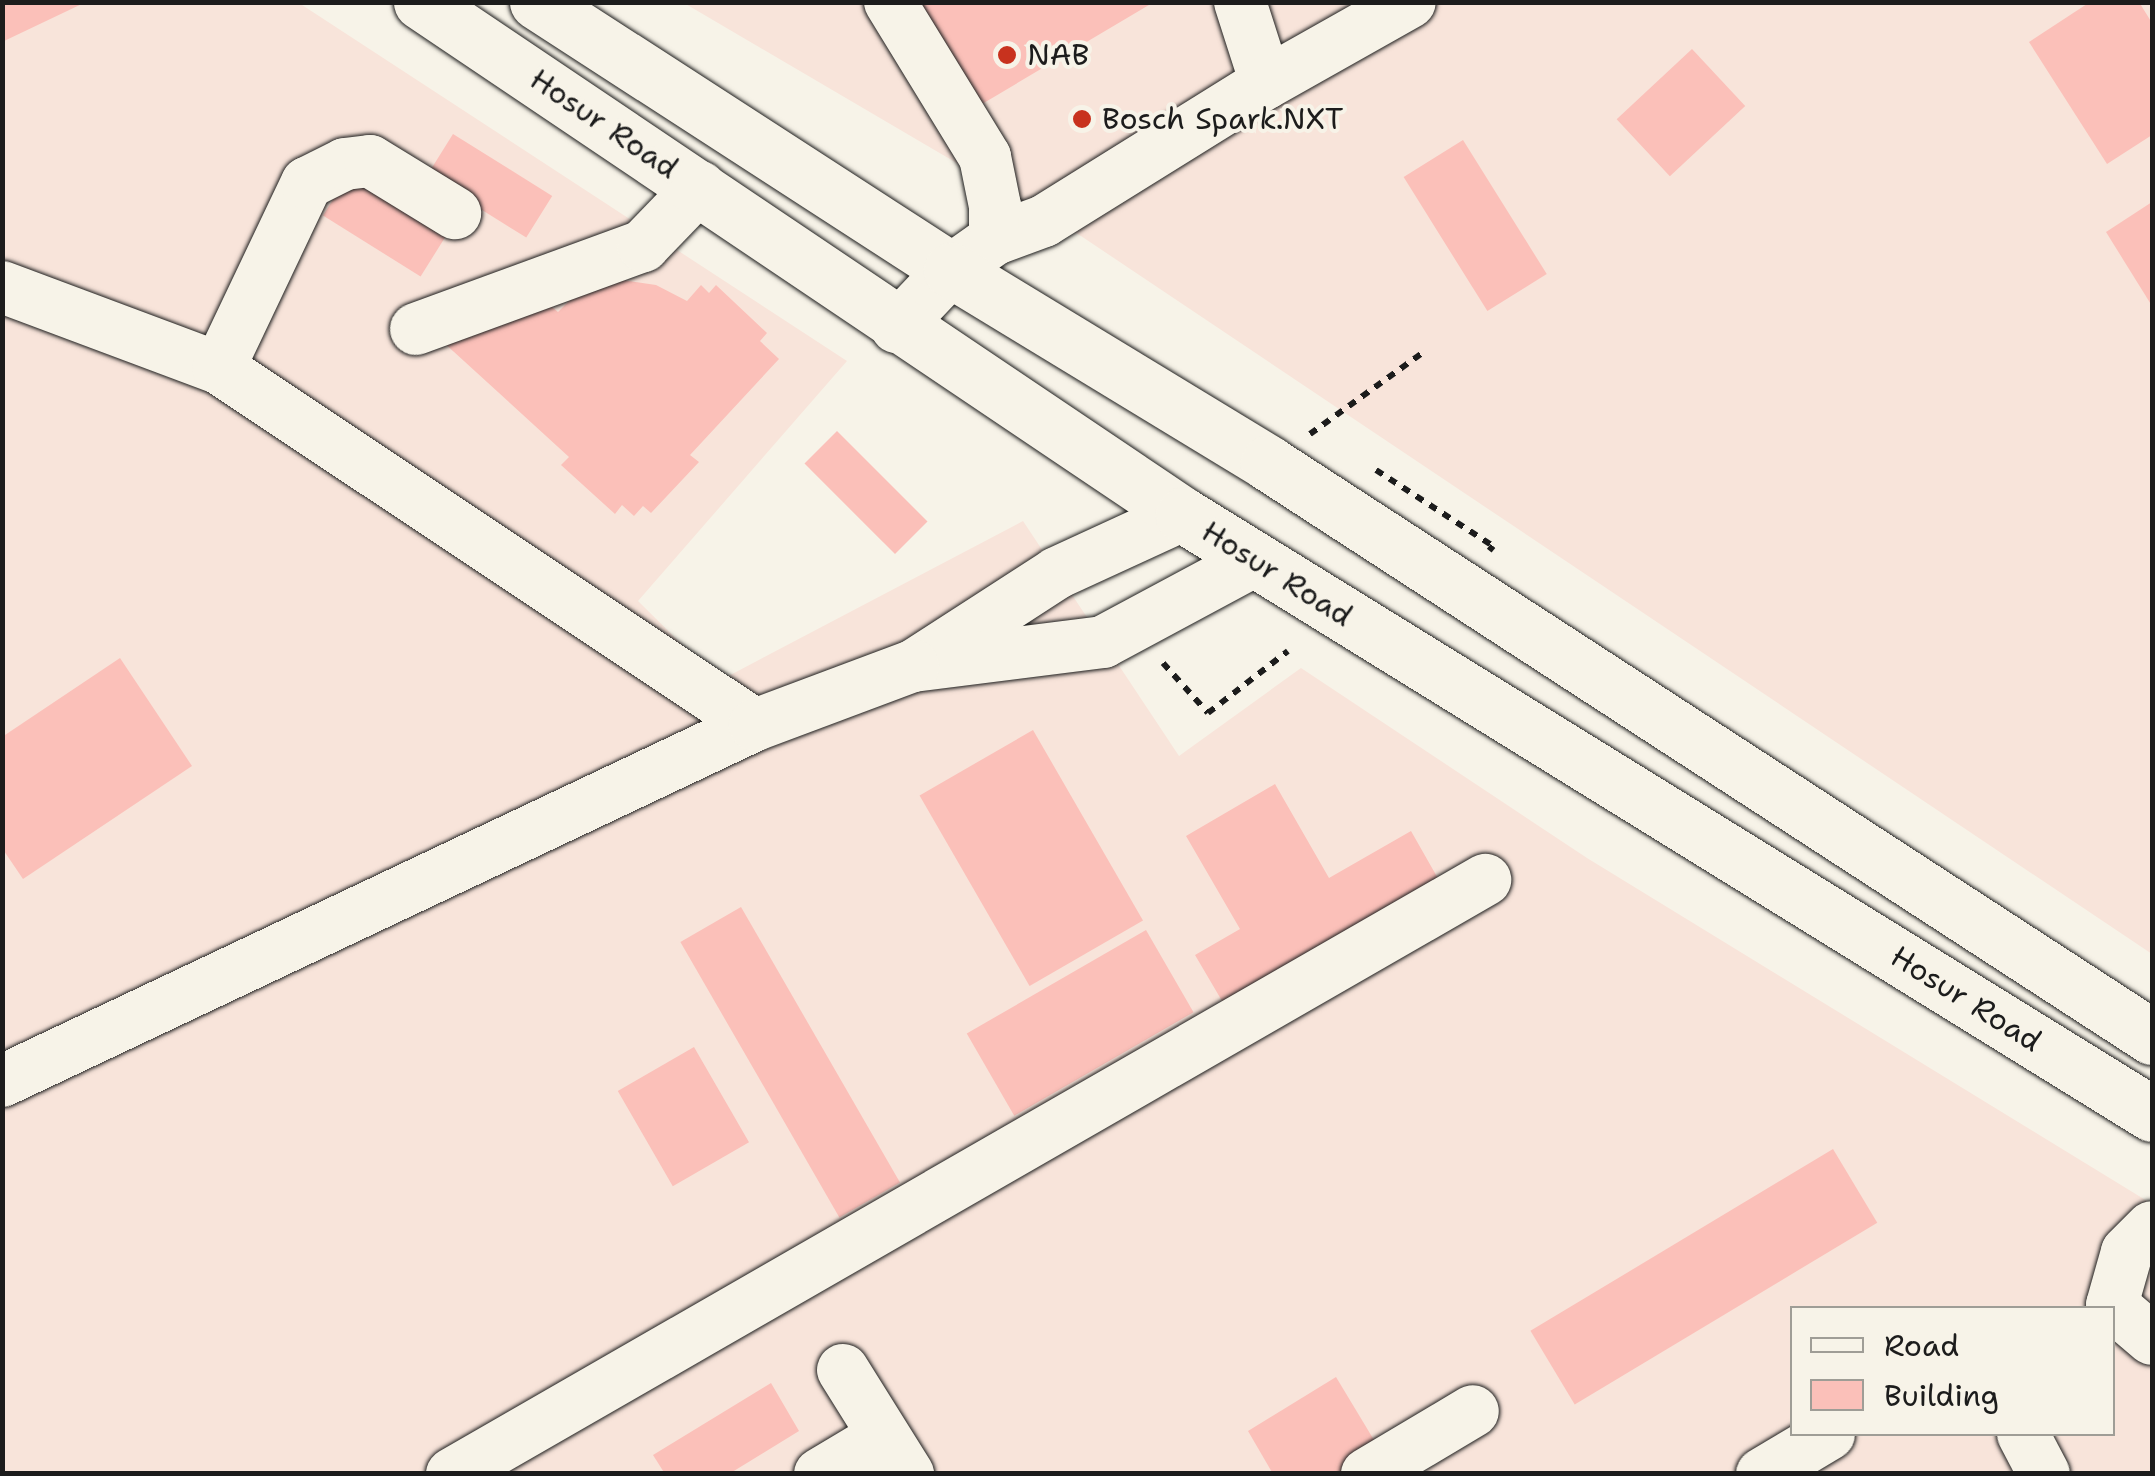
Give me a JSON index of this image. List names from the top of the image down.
{
  "streets": {
    "main road": ["Hosur Road"]
  },
  "places": ["NAB", "Bosch Spark.NXT"],
  "legend": ["Road", "Building"]
}
